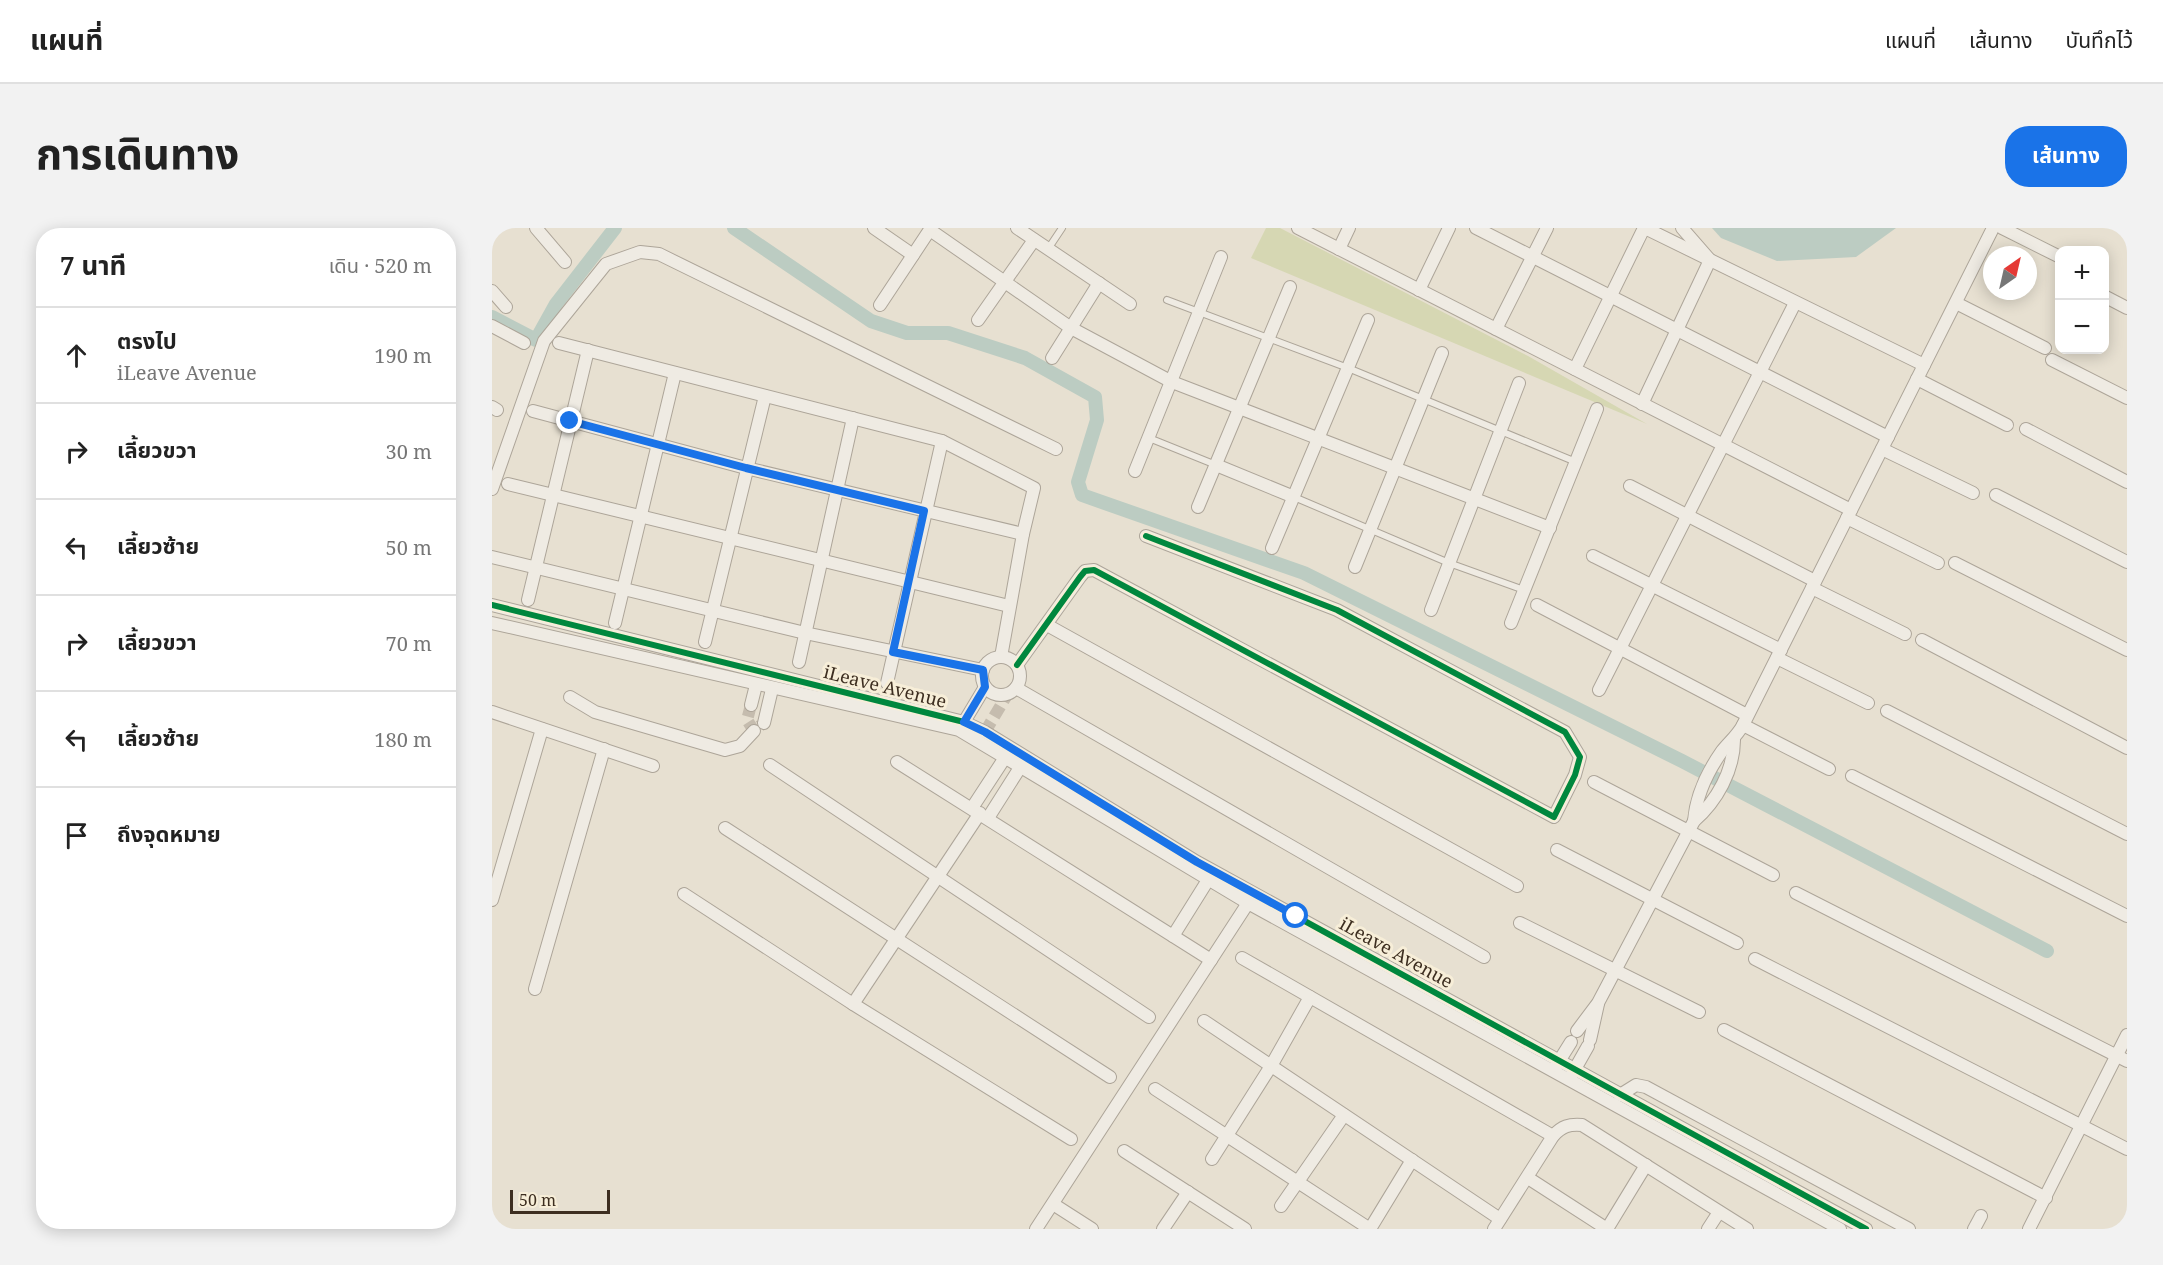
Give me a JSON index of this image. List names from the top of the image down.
{
  "streets": {
    "street": ["iLeave Avenue"]
  },
  "scale_bar": "50 m",
  "north": "top right",
  "page": {
    "header": "แผนที่",
    "nav": ["แผนที่", "เส้นทาง", "บันทึกไว้"],
    "title": "การเดินทาง",
    "buttons": "เส้นทาง",
    "heading": ["7 นาที", "เดิน · 520 m"],
    "map_buttons": ["+", "−"],
    "list": [
      ["ตรงไป", "iLeave Avenue", "190 m"],
      ["เลี้ยวขวา", "30 m"],
      ["เลี้ยวซ้าย", "50 m"],
      ["เลี้ยวขวา", "70 m"],
      ["เลี้ยวซ้าย", "180 m"],
      "ถึงจุดหมาย"
    ],
    "scale": "50 m"
  }
}
